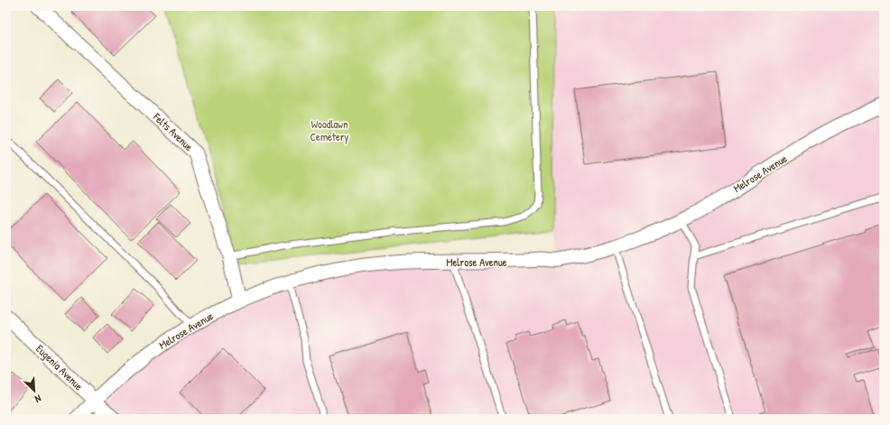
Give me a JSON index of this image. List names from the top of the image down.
{
  "streets": {
    "street": ["Felts Avenue", "Melrose Avenue", "Eugenia Avenue"]
  },
  "crossings": [
    ["Felts Avenue", "Melrose Avenue"],
    ["Melrose Avenue", "Eugenia Avenue"]
  ],
  "parks": ["Woodlawn Cemetery"],
  "north": "bottom right"
}
